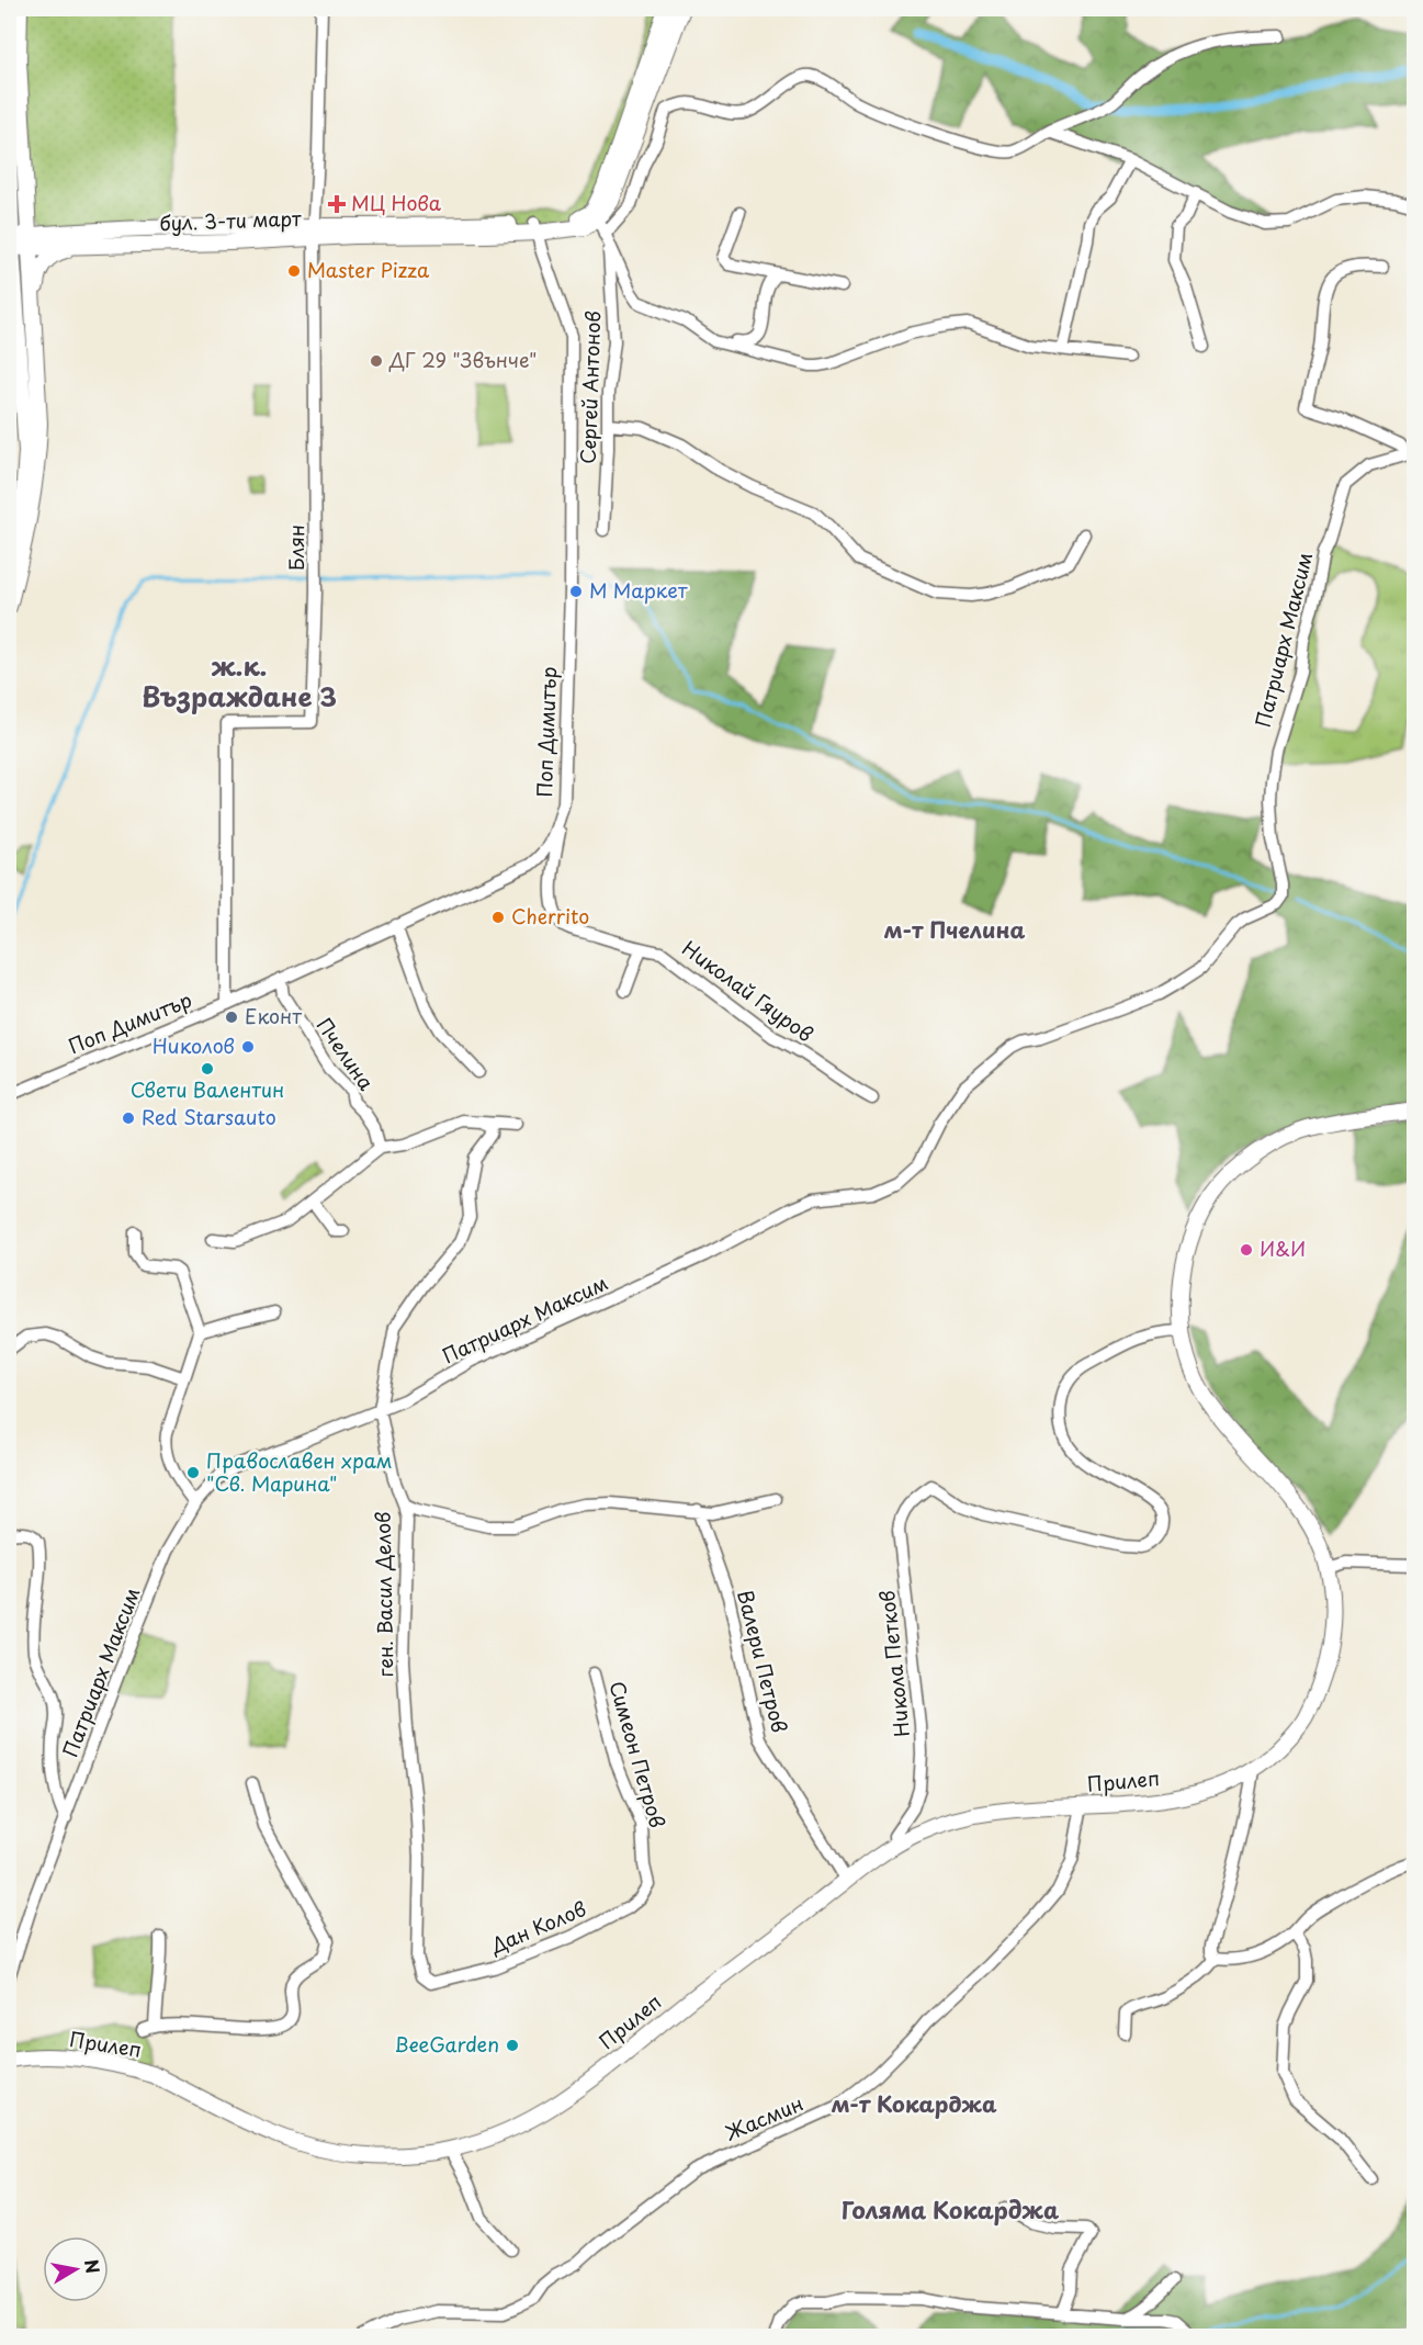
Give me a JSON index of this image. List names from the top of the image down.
{
  "streets": {
    "street": [
      "бул. 3-ти март",
      "Сергей Антонов",
      "Блян",
      "Патриарх Максим",
      "Поп Димитър",
      "Николай Гяуров",
      "Пчелина",
      "ген. Васил Делов",
      "Валери Петров",
      "Никола Петков",
      "Симеон Петров",
      "Прилеп",
      "Дан Колов",
      "Жасмин"
    ]
  },
  "crossings": [
    ["бул. 3-ти март", "Сергей Антонов"],
    ["бул. 3-ти март", "Блян"],
    ["бул. 3-ти март", "Поп Димитър"],
    ["Блян", "Поп Димитър"],
    ["Патриарх Максим", "ген. Васил Делов"],
    ["Поп Димитър", "Николай Гяуров"],
    ["Поп Димитър", "Пчелина"],
    ["ген. Васил Делов", "Дан Колов"],
    ["Валери Петров", "Прилеп"],
    ["Никола Петков", "Прилеп"],
    ["Симеон Петров", "Дан Колов"],
    ["Прилеп", "Жасмин"]
  ],
  "districts": [
    "ж.к. Възраждане 3",
    "м-т Пчелина",
    "м-т Кокарджа",
    "Голяма Кокарджа"
  ],
  "places": {
    "health": ["МЦ Нова"],
    "other": [
      "Master Pizza",
      "ДГ 29 \"Звънче\"",
      "М Маркет",
      "Cherrito",
      "Еконт",
      "Николов",
      "Свети Валентин",
      "Red Starsauto",
      "И&И",
      "Православен храм \"Св. Марина\"",
      "BeeGarden"
    ]
  },
  "north": "right"
}
